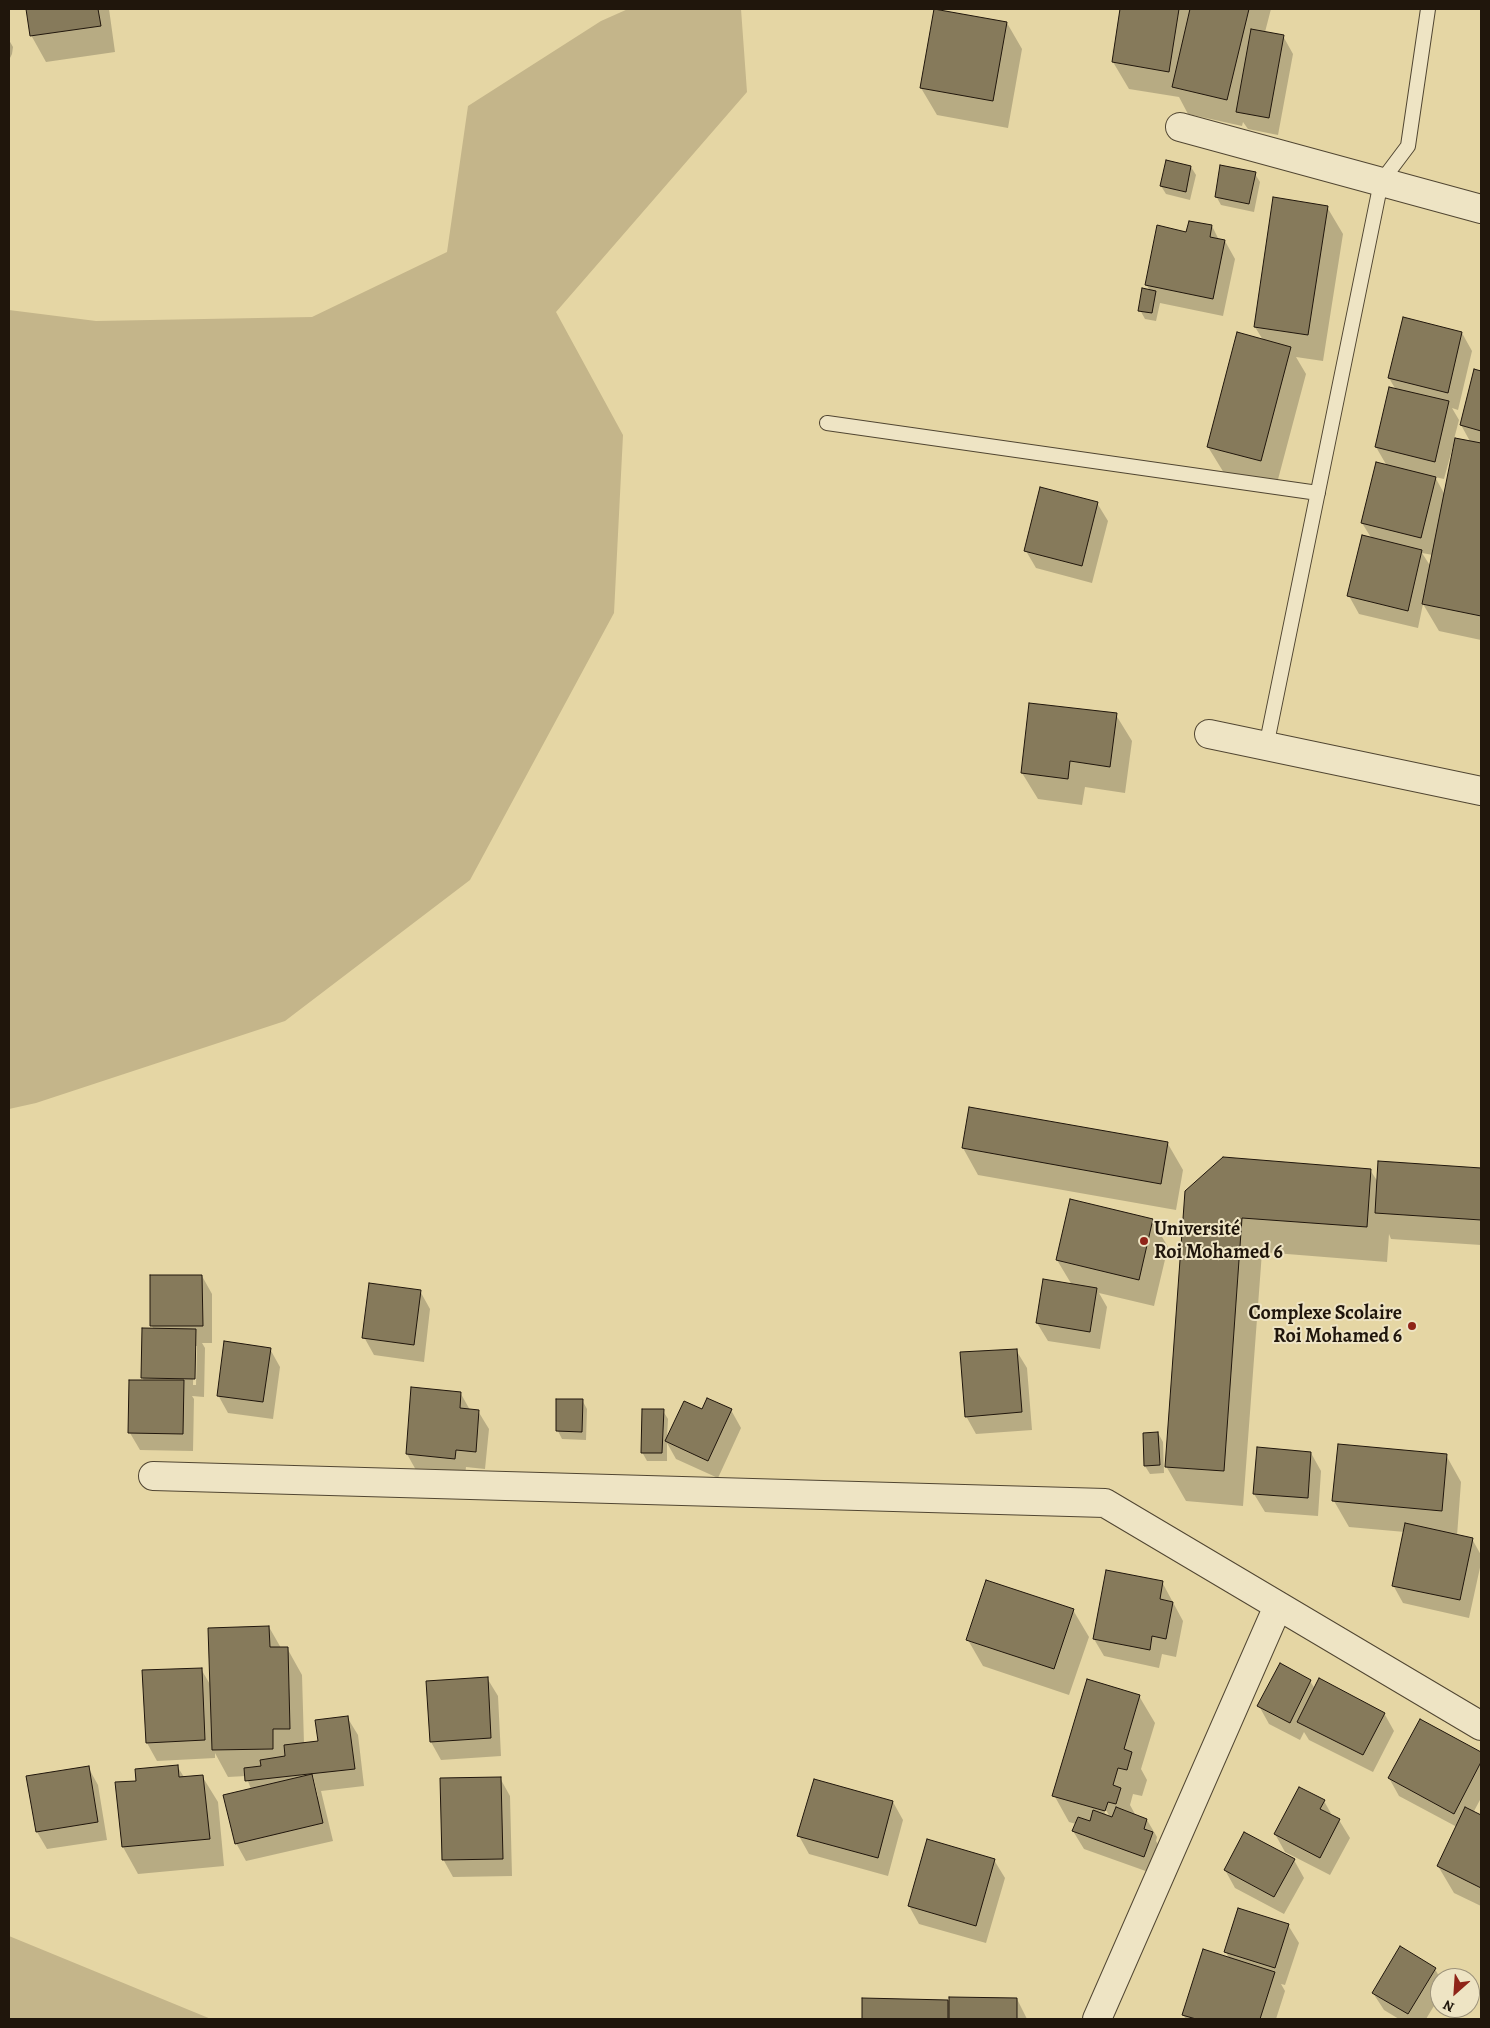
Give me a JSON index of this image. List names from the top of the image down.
{
  "places": ["Université Roi Mohamed 6", "Complexe Scolaire Roi Mohamed 6"],
  "north": "bottom left"
}
